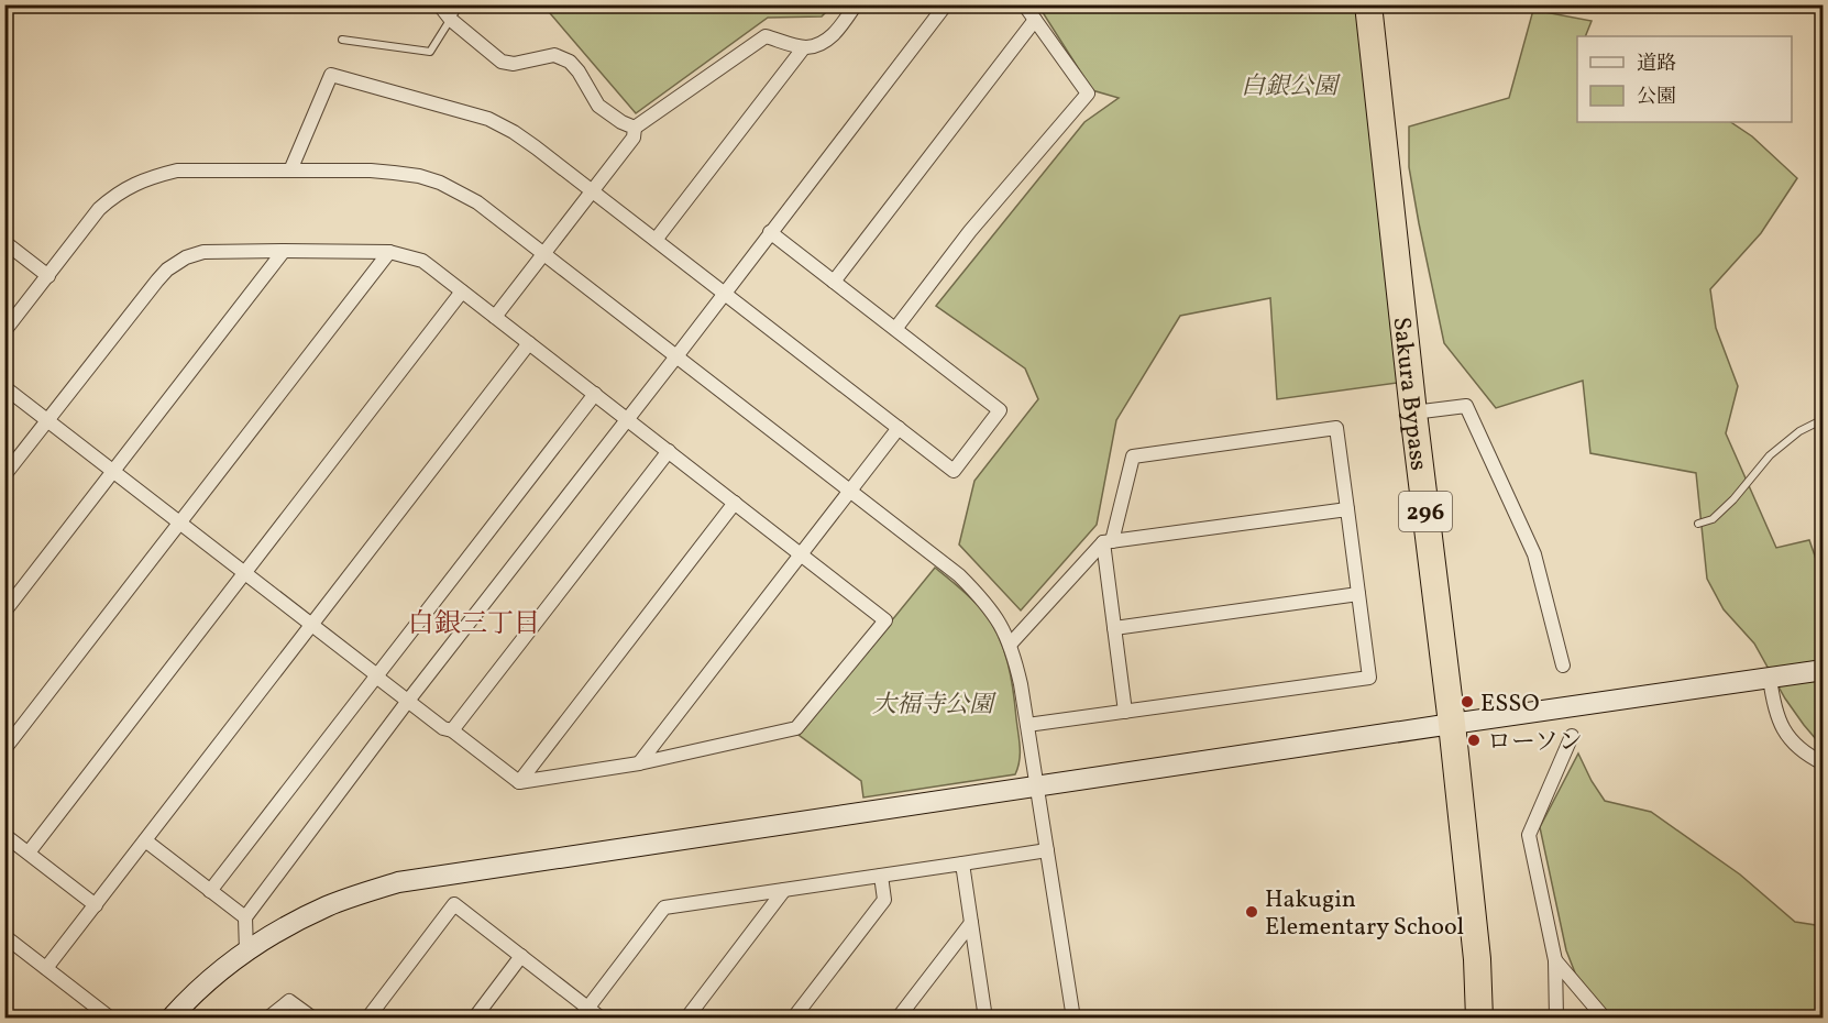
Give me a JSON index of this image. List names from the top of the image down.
{
  "streets": {
    "highway": ["Sakura Bypass", "296"]
  },
  "districts": ["白銀三丁目"],
  "parks": ["白銀公園", "大福寺公園"],
  "places": ["ESSO", "ローソン", "Hakugin Elementary School"],
  "legend": ["道路", "公園"]
}
